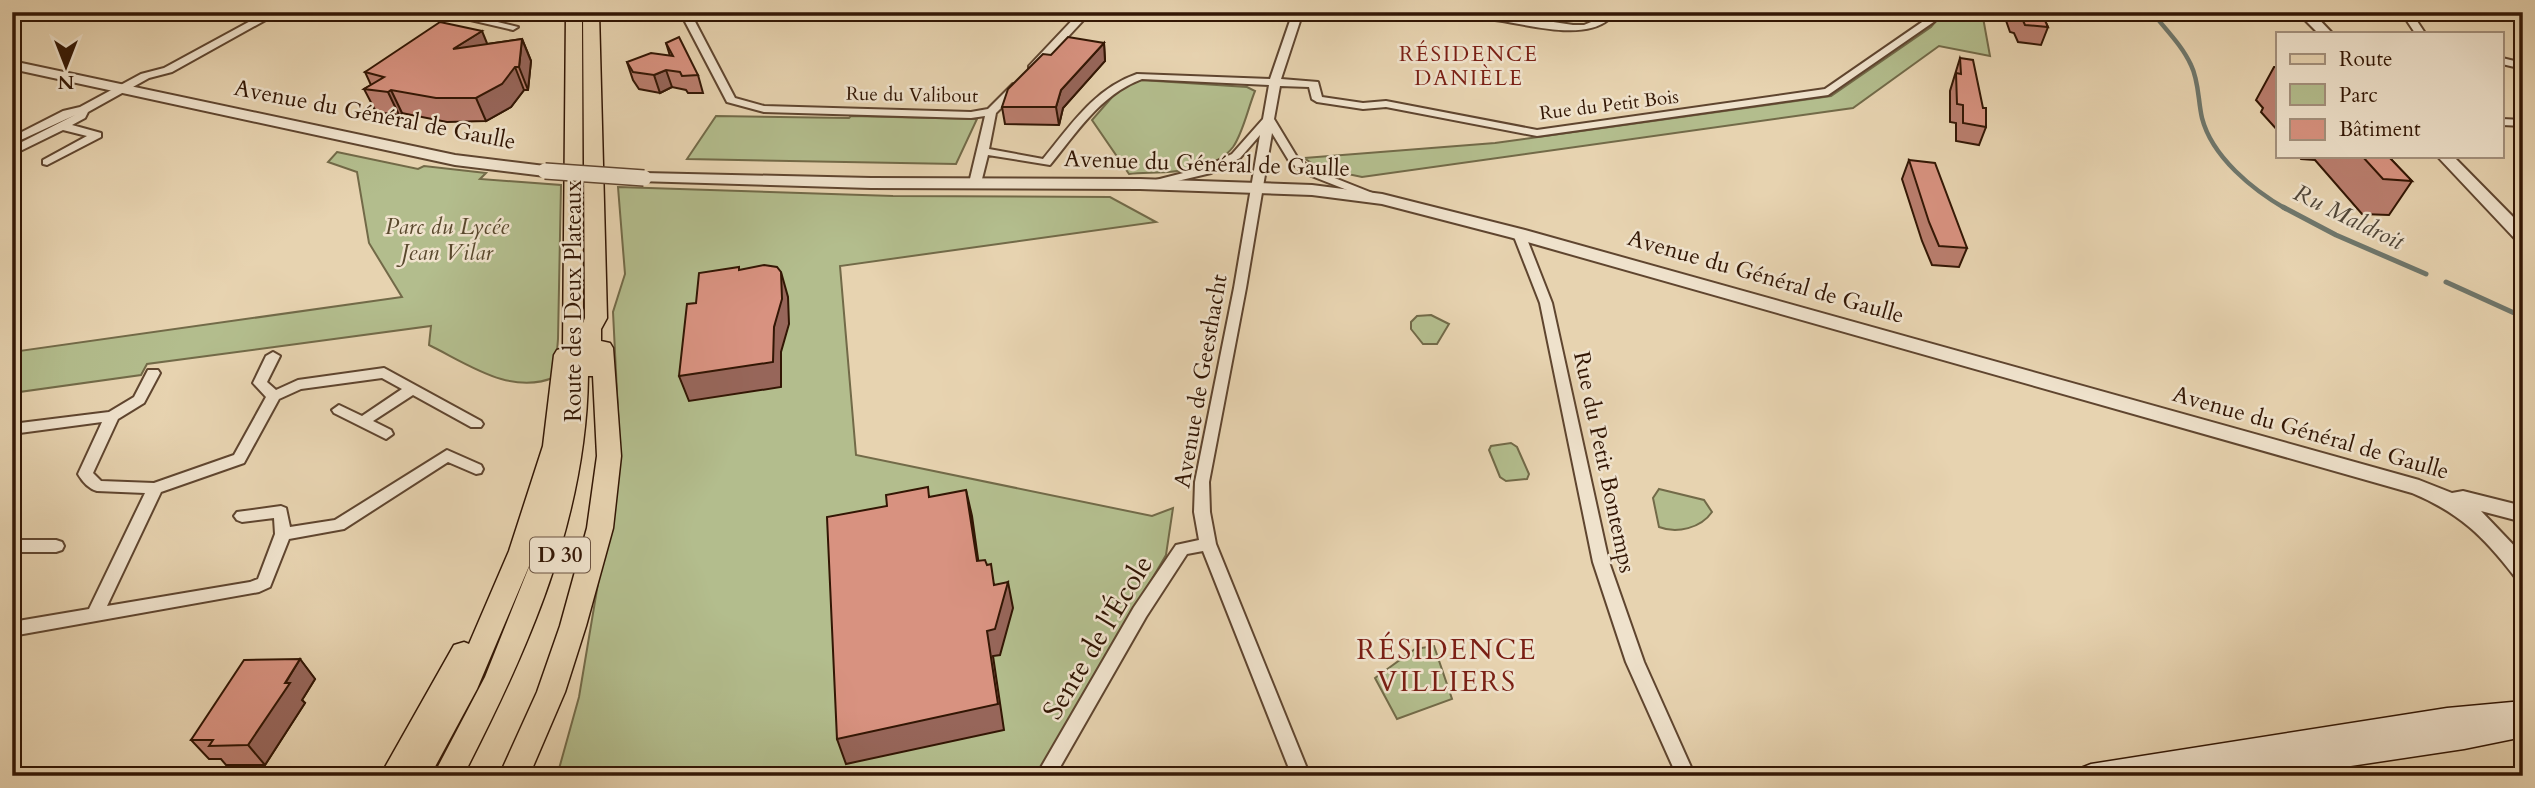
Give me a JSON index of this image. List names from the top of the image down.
{
  "streets": {
    "main road": ["Route des Deux Plateaux", "D 30"],
    "street": [
      "Rue du Valibout",
      "Rue du Petit Bois",
      "Avenue du Général de Gaulle",
      "Avenue de Geesthacht",
      "Rue du Petit Bontemps",
      "Sente de l'École"
    ]
  },
  "crossings": [
    ["Rue du Valibout", "Avenue du Général de Gaulle"],
    ["Rue du Petit Bois", "Avenue de Geesthacht"],
    ["Avenue du Général de Gaulle", "Avenue de Geesthacht"],
    ["Avenue du Général de Gaulle", "Rue du Petit Bontemps"],
    ["Avenue de Geesthacht", "Sente de l'École"]
  ],
  "districts": ["RÉSIDENCE DANIÈLE", "RÉSIDENCE VILLIERS"],
  "water": ["Ru Maldroit"],
  "parks": ["Parc du Lycée Jean Vilar"],
  "legend": ["Route", "Parc", "Bâtiment"],
  "north": "bottom"
}
